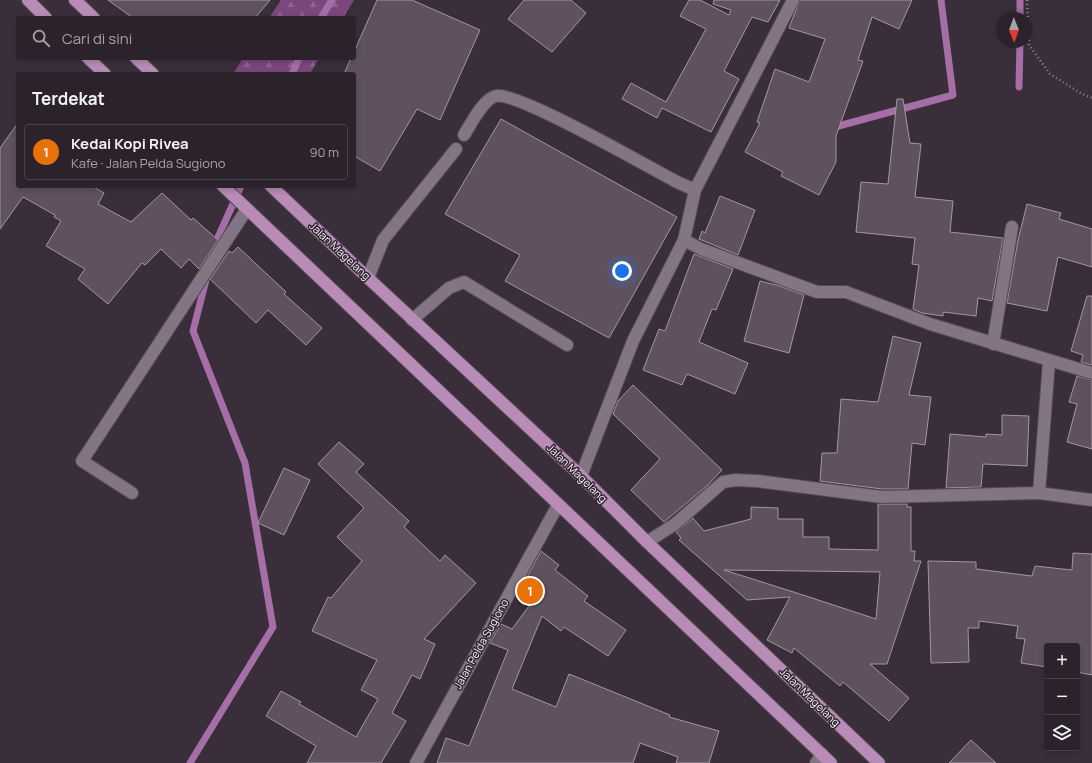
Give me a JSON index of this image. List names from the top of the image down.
{
  "streets": {
    "highway": ["Jalan Magelang"],
    "street": ["Jalan Pelda Sugiono"]
  },
  "north": "bottom",
  "page": {
    "search": "Cari di sini",
    "heading": "Terdekat",
    "list": [
      {
        "mark": "1",
        "name": "Kedai Kopi Rivea",
        "note": "Kafe · Jalan Pelda Sugiono",
        "value": "90 m"
      }
    ],
    "pins": "1",
    "map_buttons": ["+", "−"]
  }
}
